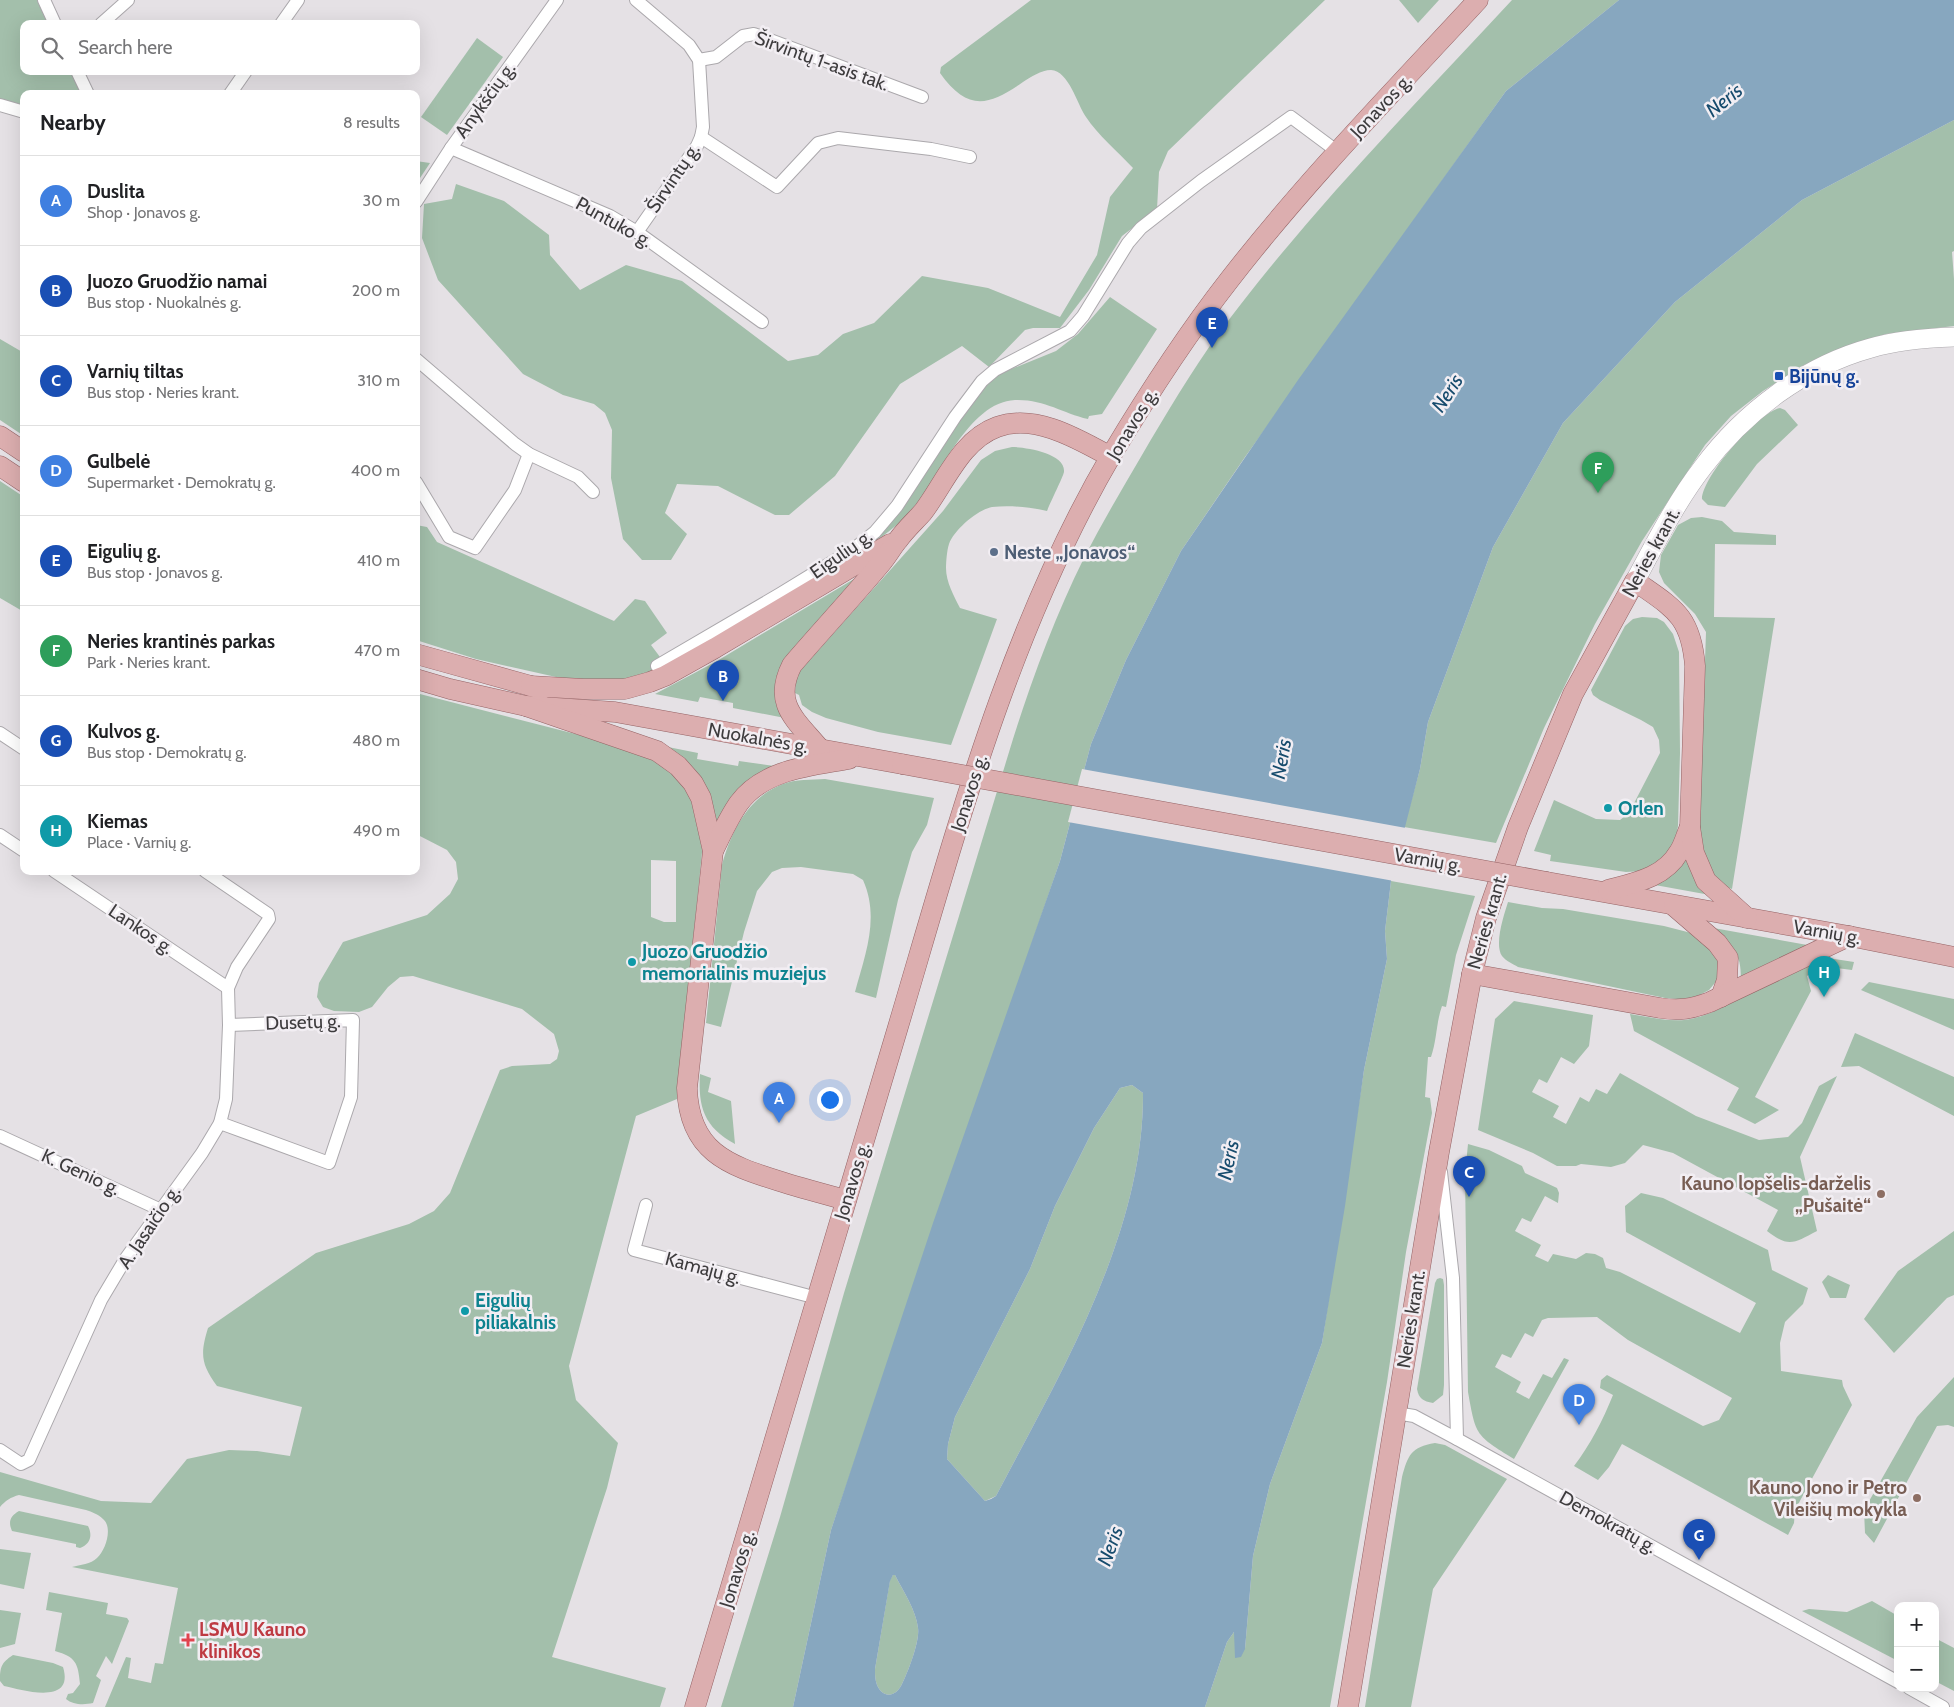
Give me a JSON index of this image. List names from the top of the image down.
{
  "streets": {
    "main road": [
      "Jonavos g.",
      "Neries krant.",
      "Nuokalnės g.",
      "Varnių g."
    ],
    "street": [
      "Širvintų 1-asis tak.",
      "Anykščių g.",
      "Širvintų g.",
      "Puntuko g.",
      "Eigulių g.",
      "Lankos g.",
      "Dusetų g.",
      "K. Genio g.",
      "A. Jasaičio g.",
      "Kamajų g.",
      "Demokratų g."
    ]
  },
  "crossings": [
    ["Širvintų 1-asis tak.", "Širvintų g."],
    ["Anykščių g.", "Puntuko g."],
    ["Jonavos g.", "Eigulių g."],
    ["Jonavos g.", "Kamajų g."],
    ["Širvintų g.", "Puntuko g."],
    ["Neries krant.", "Demokratų g."],
    ["Nuokalnės g.", "Varnių g."],
    ["Lankos g.", "A. Jasaičio g."],
    ["Dusetų g.", "A. Jasaičio g."],
    ["K. Genio g.", "A. Jasaičio g."]
  ],
  "water": ["Neris"],
  "places": {
    "transit": ["Bijūnų g."],
    "other": [
      "Neste „Jonavos“",
      "Orlen",
      "Juozo Gruodžio memorialinis muziejus",
      "Kauno lopšelis-darželis „Pušaitė“",
      "Eigulių piliakalnis",
      "Kauno Jono ir Petro Vileišių mokykla"
    ],
    "health": ["LSMU Kauno klinikos"]
  },
  "page": {
    "search": "Search here",
    "heading": ["Nearby", "8 results"],
    "list": [
      {
        "mark": "A",
        "name": "Duslita",
        "note": "Shop · Jonavos g.",
        "value": "30 m"
      },
      {
        "mark": "B",
        "name": "Juozo Gruodžio namai",
        "note": "Bus stop · Nuokalnės g.",
        "value": "200 m"
      },
      {
        "mark": "C",
        "name": "Varnių tiltas",
        "note": "Bus stop · Neries krant.",
        "value": "310 m"
      },
      {
        "mark": "D",
        "name": "Gulbelė",
        "note": "Supermarket · Demokratų g.",
        "value": "400 m"
      },
      {
        "mark": "E",
        "name": "Eigulių g.",
        "note": "Bus stop · Jonavos g.",
        "value": "410 m"
      },
      {
        "mark": "F",
        "name": "Neries krantinės parkas",
        "note": "Park · Neries krant.",
        "value": "470 m"
      },
      {
        "mark": "G",
        "name": "Kulvos g.",
        "note": "Bus stop · Demokratų g.",
        "value": "480 m"
      },
      {
        "mark": "H",
        "name": "Kiemas",
        "note": "Place · Varnių g.",
        "value": "490 m"
      }
    ],
    "pins": [
      "E",
      "F",
      "B",
      "H",
      "A",
      "C",
      "D",
      "G"
    ],
    "map_buttons": ["+", "−"]
  }
}
